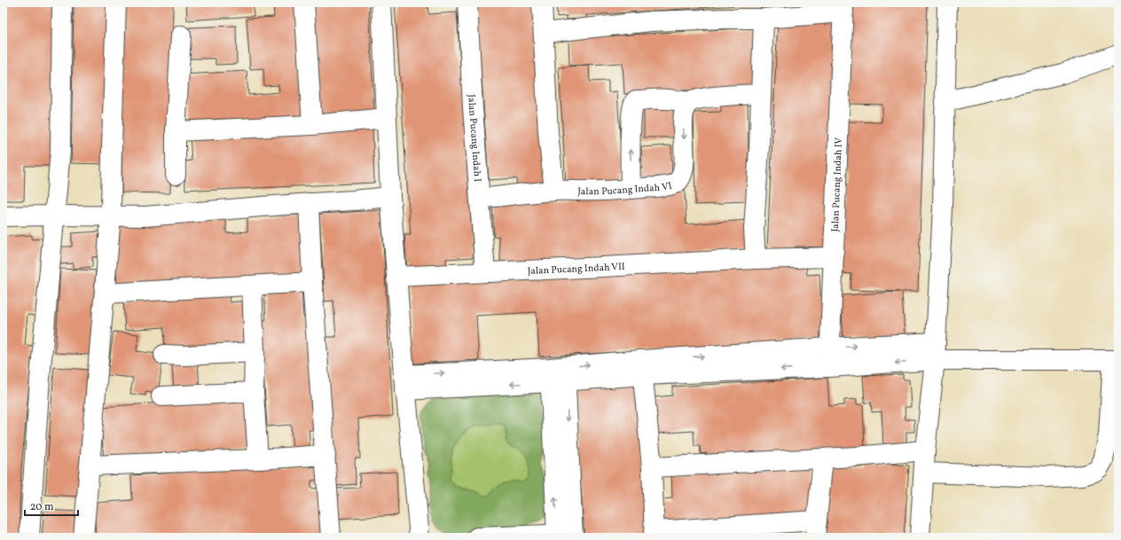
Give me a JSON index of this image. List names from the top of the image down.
{
  "streets": {
    "street": [
      "Jalan Pucang Indah I",
      "Jalan Pucang Indah IV",
      "Jalan Pucang Indah VI",
      "Jalan Pucang Indah VII"
    ]
  },
  "crossings": [
    ["Jalan Pucang Indah I", "Jalan Pucang Indah VI"],
    ["Jalan Pucang Indah I", "Jalan Pucang Indah VII"],
    ["Jalan Pucang Indah IV", "Jalan Pucang Indah VII"]
  ],
  "one_way": ["Jalan Pucang Indah VI"],
  "scale_bar": "20 m"
}
